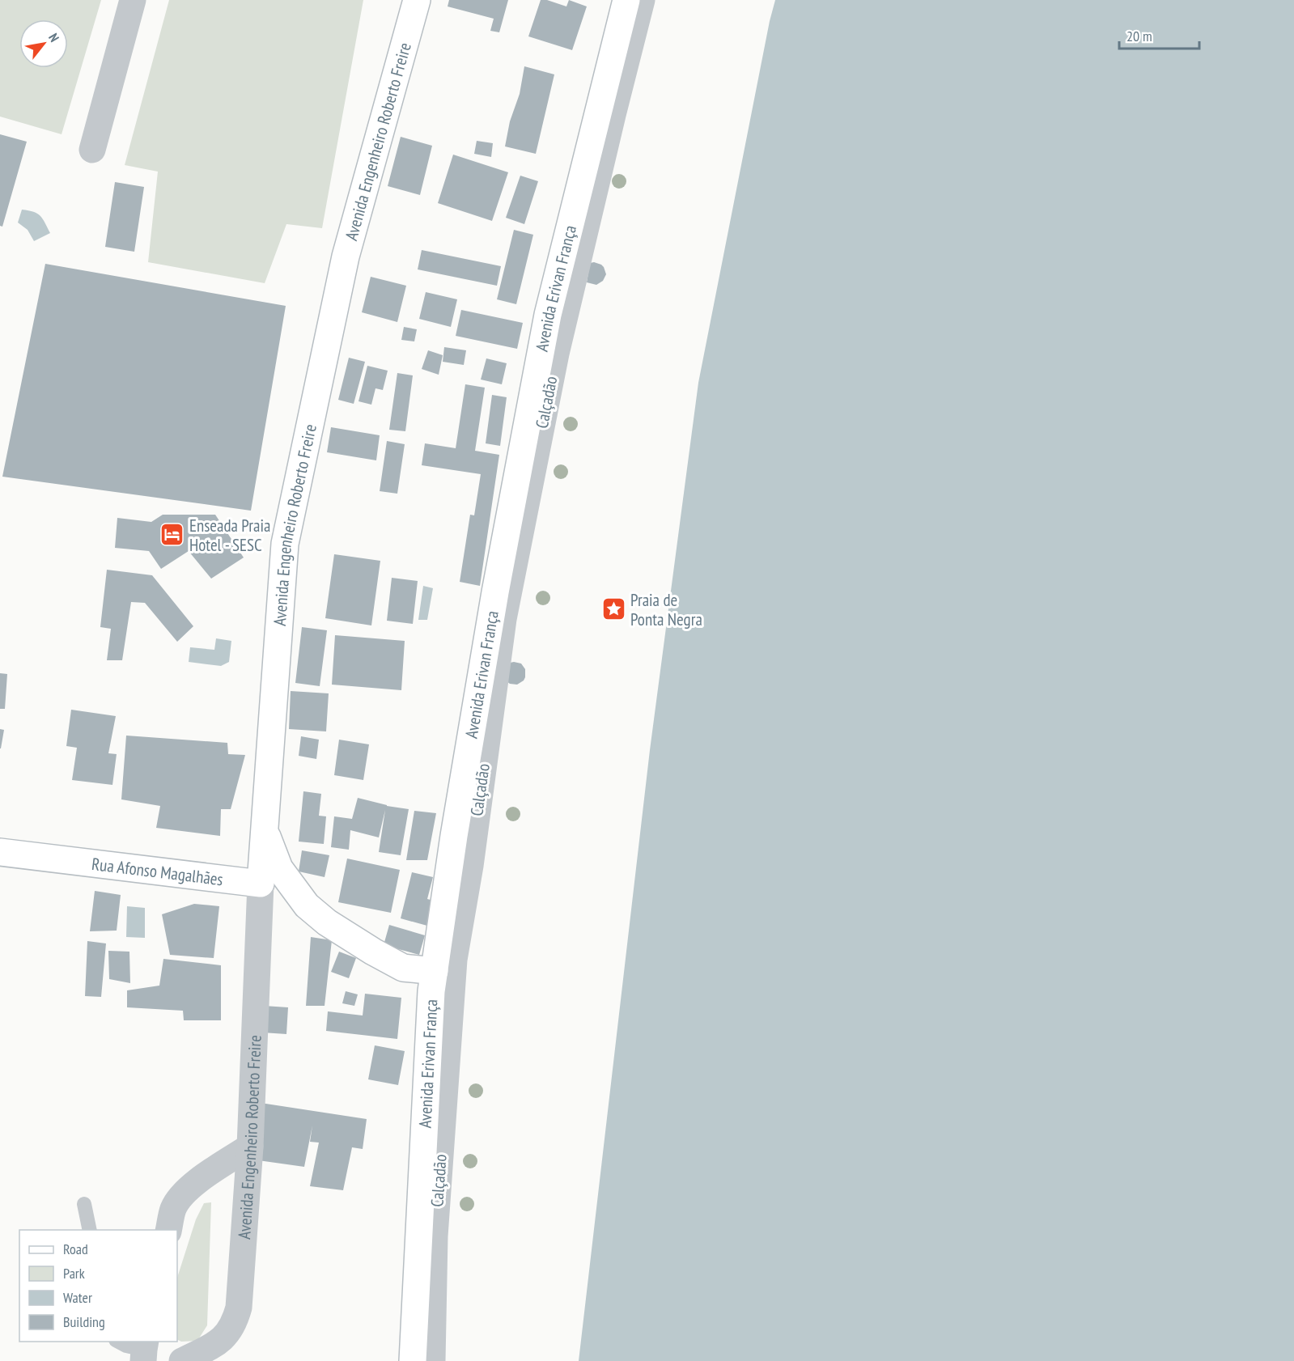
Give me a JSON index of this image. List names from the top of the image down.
{
  "streets": {
    "street": [
      "Avenida Engenheiro Roberto Freire",
      "Avenida Erivan França",
      "Calçadão",
      "Rua Afonso Magalhães"
    ]
  },
  "crossings": [
    ["Avenida Engenheiro Roberto Freire", "Avenida Erivan França"],
    ["Avenida Engenheiro Roberto Freire", "Rua Afonso Magalhães"]
  ],
  "places": {
    "hotel": ["Enseada Praia Hotel - SESC"],
    "place": ["Praia de Ponta Negra"]
  },
  "legend": [
    "Road",
    "Park",
    "Water",
    "Building"
  ],
  "scale_bar": "20 m",
  "north": "top right"
}
